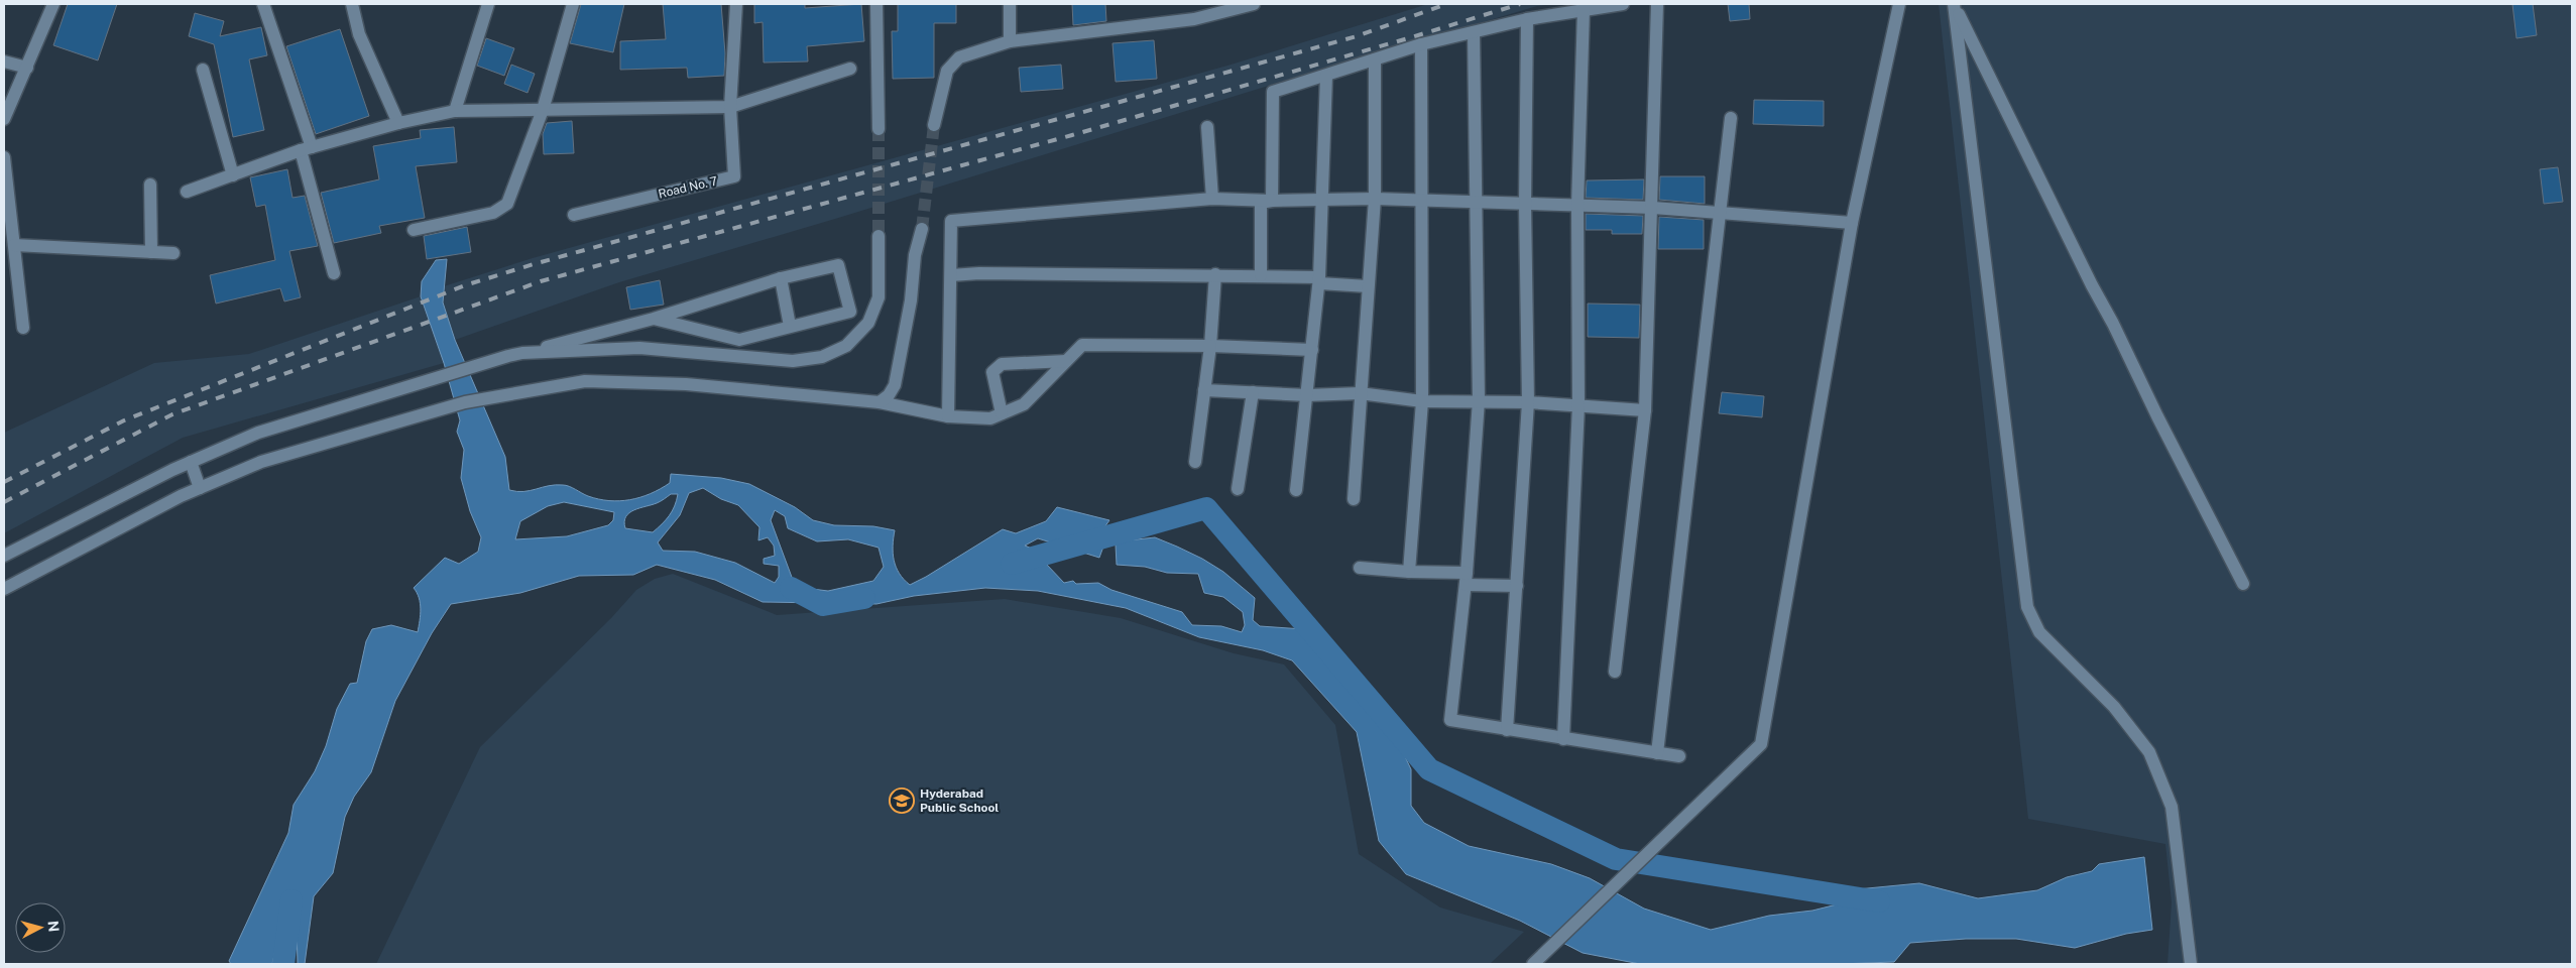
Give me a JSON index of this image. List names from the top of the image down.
{
  "streets": {
    "street": ["Road No. 7"]
  },
  "places": {
    "school or university": ["Hyderabad Public School"]
  },
  "north": "right"
}
